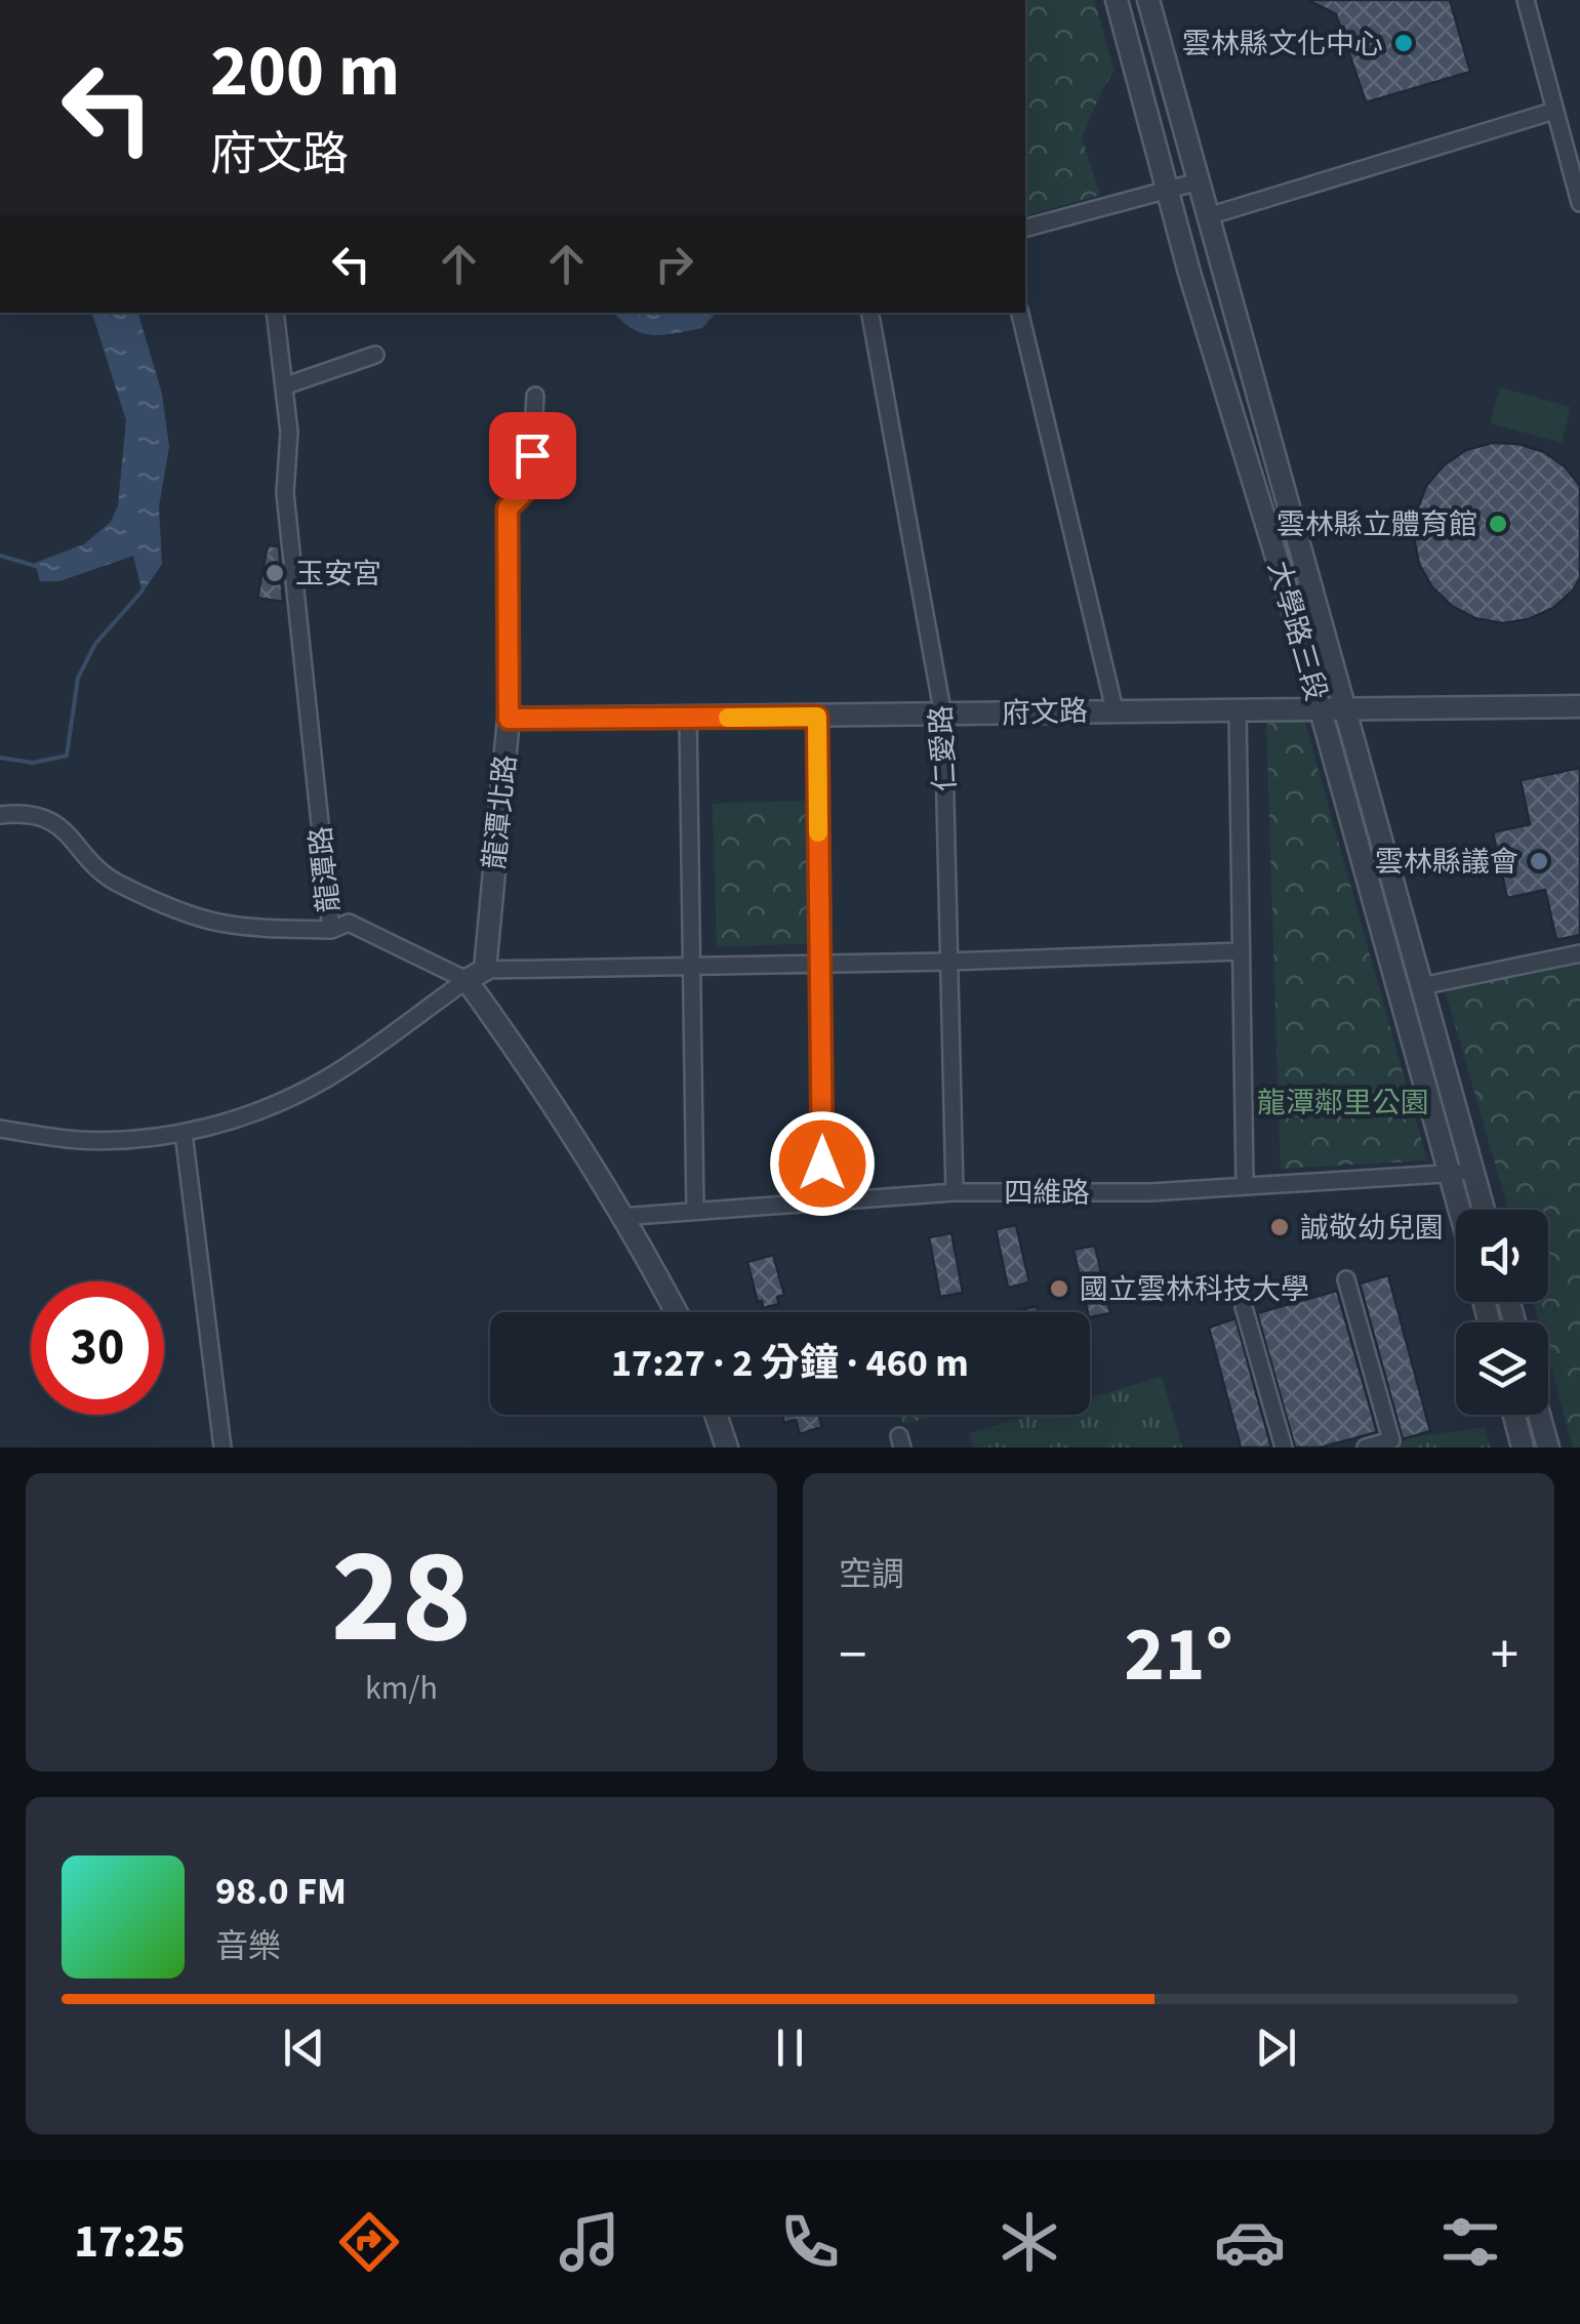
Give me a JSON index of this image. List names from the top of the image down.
{
  "streets": {
    "street": [
      "大學路三段",
      "府文路",
      "仁愛路",
      "龍潭北路",
      "龍潭路",
      "四維路"
    ]
  },
  "crossings": [
    ["大學路三段", "府文路"],
    ["大學路三段", "四維路"],
    ["府文路", "仁愛路"],
    ["府文路", "龍潭北路"],
    ["仁愛路", "四維路"],
    ["龍潭北路", "龍潭路"],
    ["龍潭路", "四維路"]
  ],
  "parks": ["龍潭鄰里公園"],
  "places": [
    "雲林縣文化中心",
    "雲林縣立體育館",
    "玉安宮",
    "雲林縣議會",
    "誠敬幼兒園",
    "國立雲林科技大學"
  ],
  "page": {
    "turn": ["200 m", "府文路"],
    "limit": "30",
    "trip": "17:27 · 2 分鐘 · 460 m",
    "tile": [
      ["28", "km/h"],
      "空調"
    ],
    "heat": ["−", "21°", "+"],
    "song": ["98.0 FM", "音樂"],
    "tabs": "17:25"
  }
}
